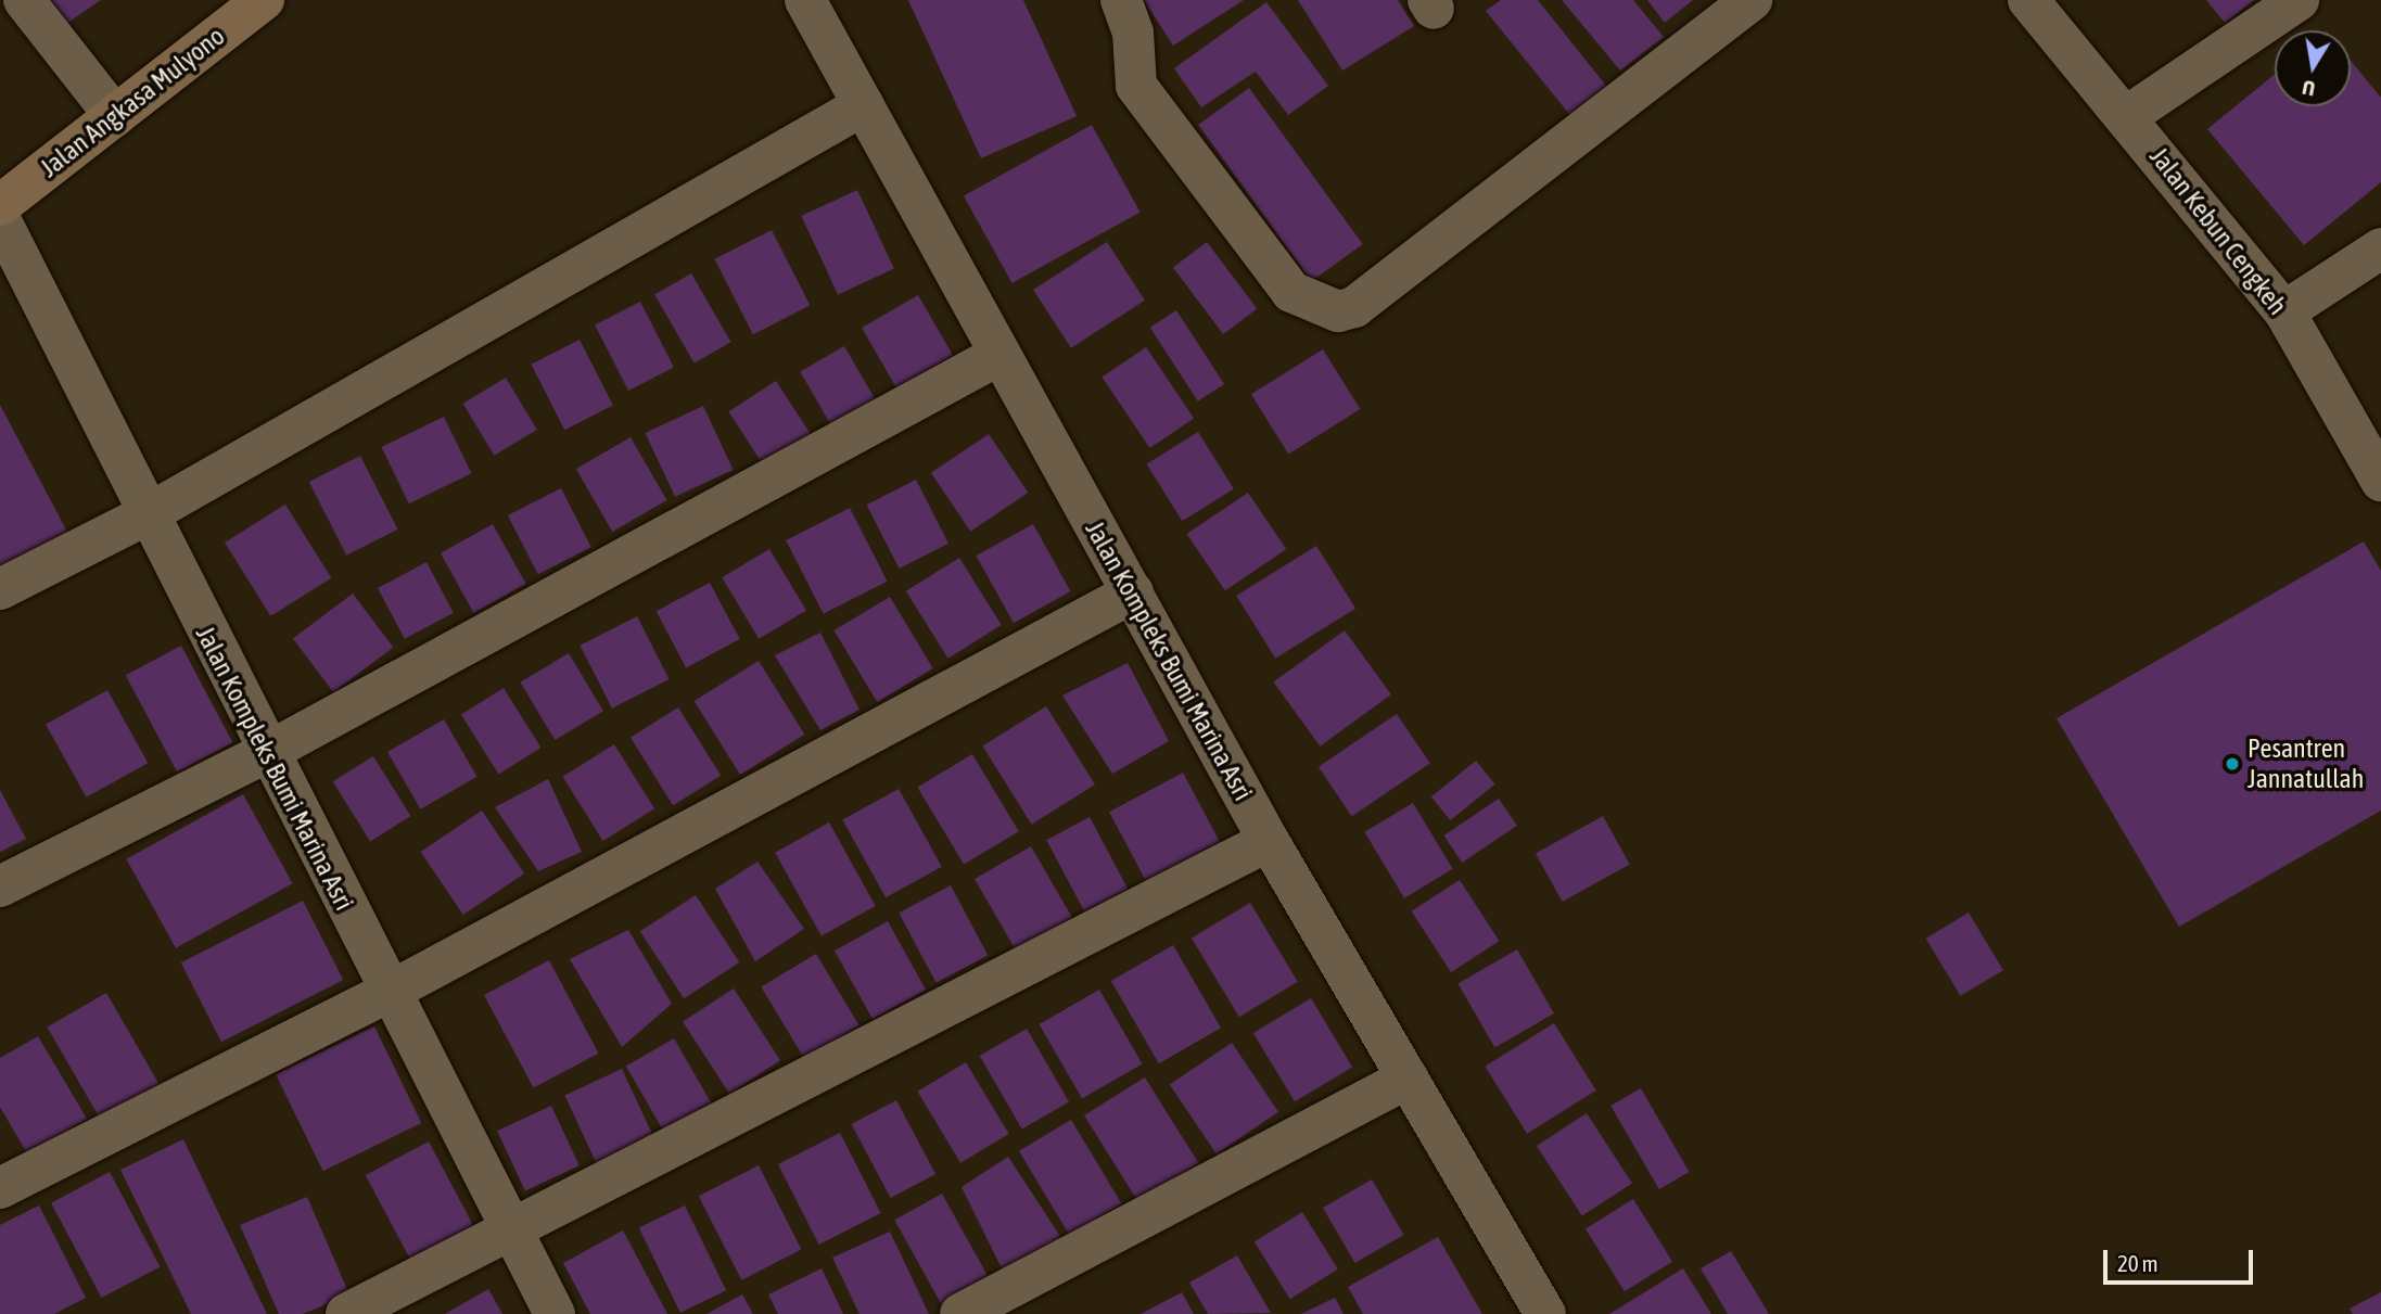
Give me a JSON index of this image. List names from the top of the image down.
{
  "streets": {
    "main road": ["Jalan Angkasa Mulyono"],
    "street": ["Jalan Kebun Cengkeh", "Jalan Kompleks Bumi Marina Asri"]
  },
  "places": ["Pesantren Jannatullah"],
  "scale_bar": "20 m",
  "north": "bottom"
}
